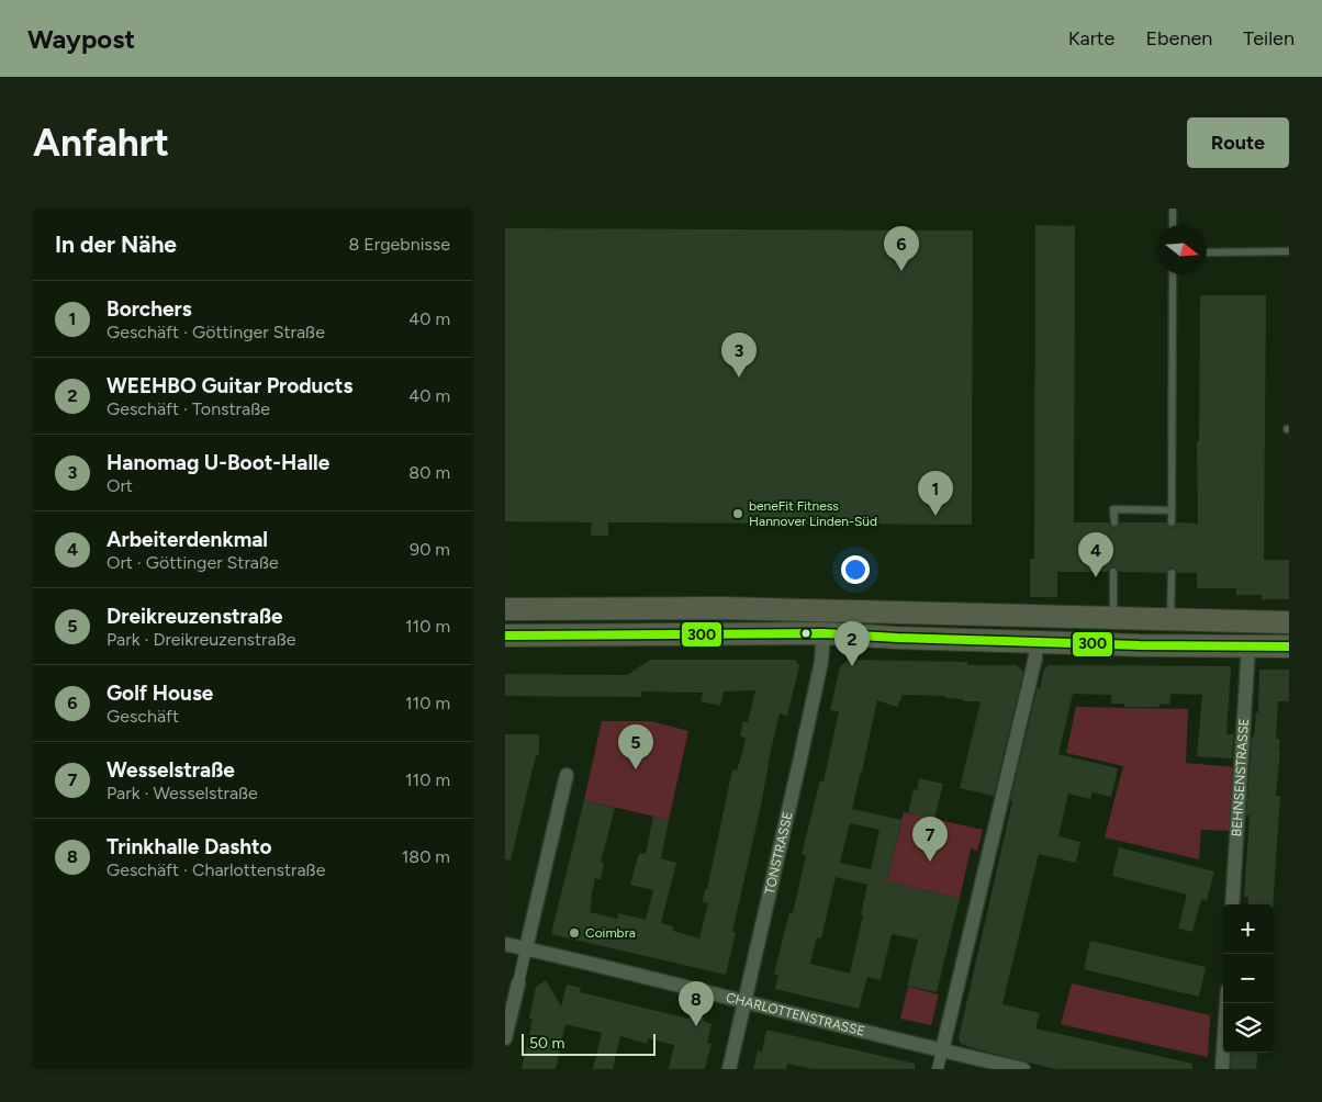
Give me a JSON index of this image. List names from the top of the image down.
{
  "streets": {
    "street": ["BEHNSENSTRASSE", "TONSTRASSE", "CHARLOTTENSTRASSE"]
  },
  "crossings": [
    ["TONSTRASSE", "CHARLOTTENSTRASSE"]
  ],
  "places": ["beneFit Fitness Hannover Linden-Süd", "Coimbra"],
  "lines": ["transit line 300"],
  "scale_bar": "50 m",
  "north": "right",
  "page": {
    "header": "Waypost",
    "nav": ["Karte", "Ebenen", "Teilen"],
    "buttons": "Route",
    "title": "Anfahrt",
    "heading": ["In der Nähe", "8 Ergebnisse"],
    "pins": [
      "6",
      "3",
      "1",
      "4",
      "2",
      "5",
      "7",
      "8"
    ],
    "list": [
      {
        "mark": "1",
        "name": "Borchers",
        "note": "Geschäft · Göttinger Straße",
        "value": "40 m"
      },
      {
        "mark": "2",
        "name": "WEEHBO Guitar Products",
        "note": "Geschäft · Tonstraße",
        "value": "40 m"
      },
      {
        "mark": "3",
        "name": "Hanomag U-Boot-Halle",
        "note": "Ort",
        "value": "80 m"
      },
      {
        "mark": "4",
        "name": "Arbeiterdenkmal",
        "note": "Ort · Göttinger Straße",
        "value": "90 m"
      },
      {
        "mark": "5",
        "name": "Dreikreuzenstraße",
        "note": "Park · Dreikreuzenstraße",
        "value": "110 m"
      },
      {
        "mark": "6",
        "name": "Golf House",
        "note": "Geschäft",
        "value": "110 m"
      },
      {
        "mark": "7",
        "name": "Wesselstraße",
        "note": "Park · Wesselstraße",
        "value": "110 m"
      },
      {
        "mark": "8",
        "name": "Trinkhalle Dashto",
        "note": "Geschäft · Charlottenstraße",
        "value": "180 m"
      }
    ],
    "map_buttons": ["+", "−"],
    "scale": "50 m"
  }
}
